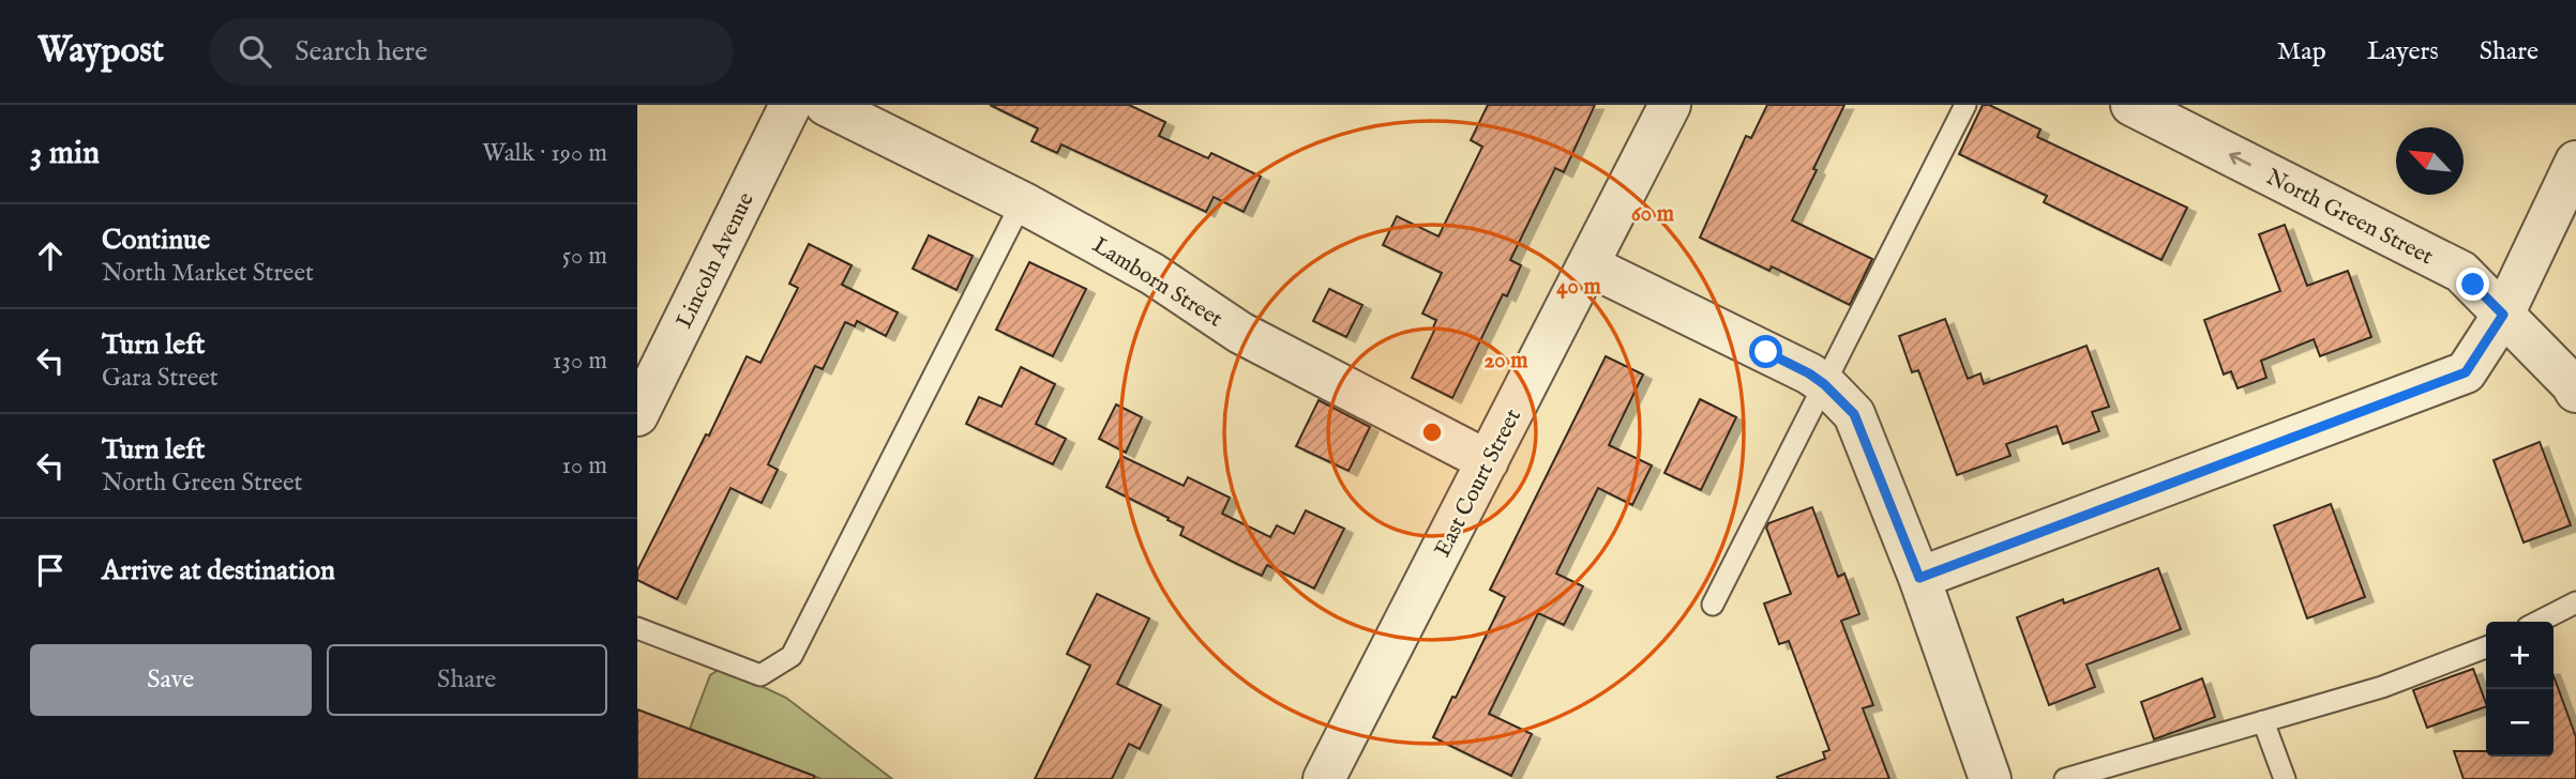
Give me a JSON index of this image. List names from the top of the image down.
{
  "streets": {
    "street": [
      "North Green Street",
      "Lincoln Avenue",
      "Lamborn Street",
      "East Court Street"
    ]
  },
  "crossings": [
    ["Lamborn Street", "East Court Street"]
  ],
  "one_way": ["North Green Street"],
  "north": "top left",
  "page": {
    "header": "Waypost",
    "search": "Search here",
    "nav": ["Map", "Layers", "Share"],
    "heading": ["3 min", "Walk · 190 m"],
    "list": [
      ["Continue", "North Market Street", "50 m"],
      ["Turn left", "Gara Street", "130 m"],
      ["Turn left", "North Green Street", "10 m"],
      "Arrive at destination"
    ],
    "buttons": ["Save", "Share"],
    "map_buttons": ["+", "−"]
  },
  "rings": ["60 m", "40 m", "20 m"]
}
